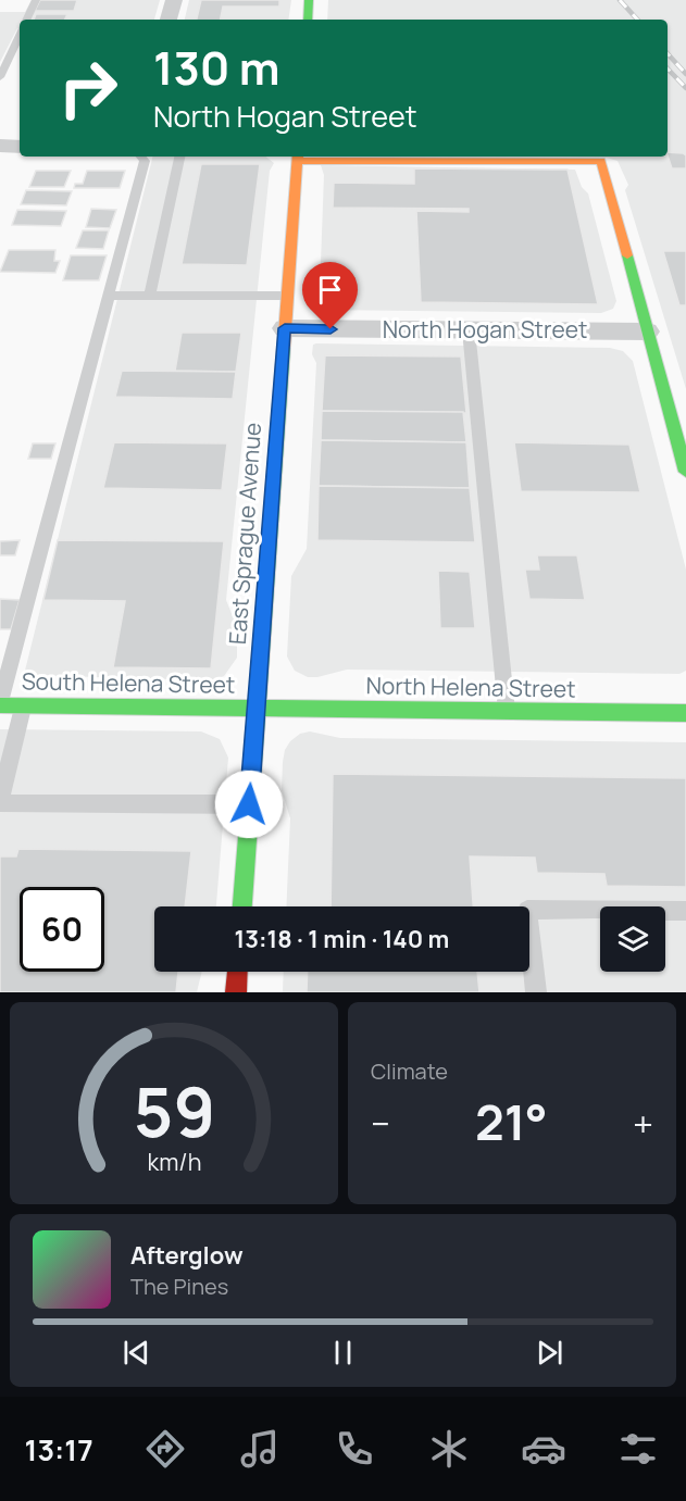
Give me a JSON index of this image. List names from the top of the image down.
{
  "streets": {
    "street": [
      "North Hogan Street",
      "East Sprague Avenue",
      "South Helena Street",
      "North Helena Street"
    ]
  },
  "crossings": [
    ["North Hogan Street", "East Sprague Avenue"],
    ["East Sprague Avenue", "South Helena Street"],
    ["East Sprague Avenue", "North Helena Street"],
    ["South Helena Street", "North Helena Street"]
  ],
  "page": {
    "turn": ["130 m", "North Hogan Street"],
    "limit": "60",
    "trip": "13:18 · 1 min · 140 m",
    "tile": "Climate",
    "heat": ["−", "21°", "+"],
    "song": ["Afterglow", "The Pines"],
    "tabs": "13:17",
    "gauge": ["59", "km/h"]
  }
}
